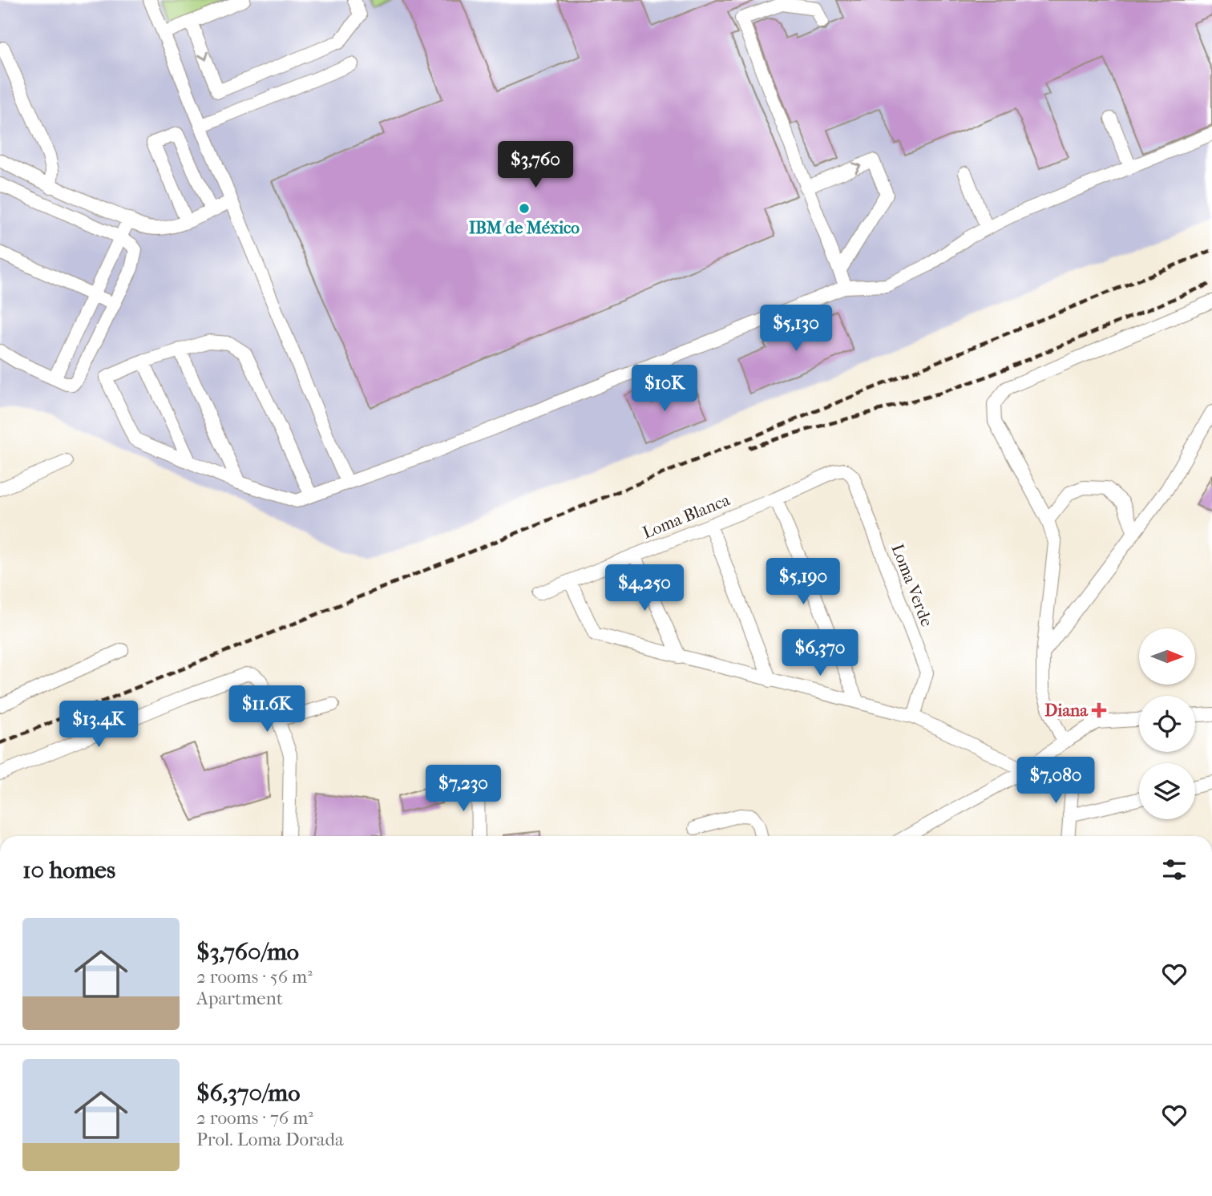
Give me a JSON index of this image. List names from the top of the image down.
{
  "streets": {
    "street": ["Loma Blanca", "Loma Verde"]
  },
  "crossings": [
    ["Loma Blanca", "Loma Verde"]
  ],
  "places": {
    "other": ["IBM de México"],
    "health": ["Diana"]
  },
  "north": "right",
  "page": {
    "price": [
      "$3,760",
      "$5,130",
      "$10K",
      "$5,190",
      "$4,250",
      "$6,370",
      "$11.6K",
      "$13.4K",
      "$7,080",
      "$7,230"
    ],
    "heading": "10 homes",
    "list": [
      {
        "name": "$3,760/mo",
        "note": "2 rooms · 56 m² · Apartment"
      },
      {
        "name": "$6,370/mo",
        "note": "2 rooms · 76 m² · Prol. Loma Dorada"
      }
    ]
  }
}
